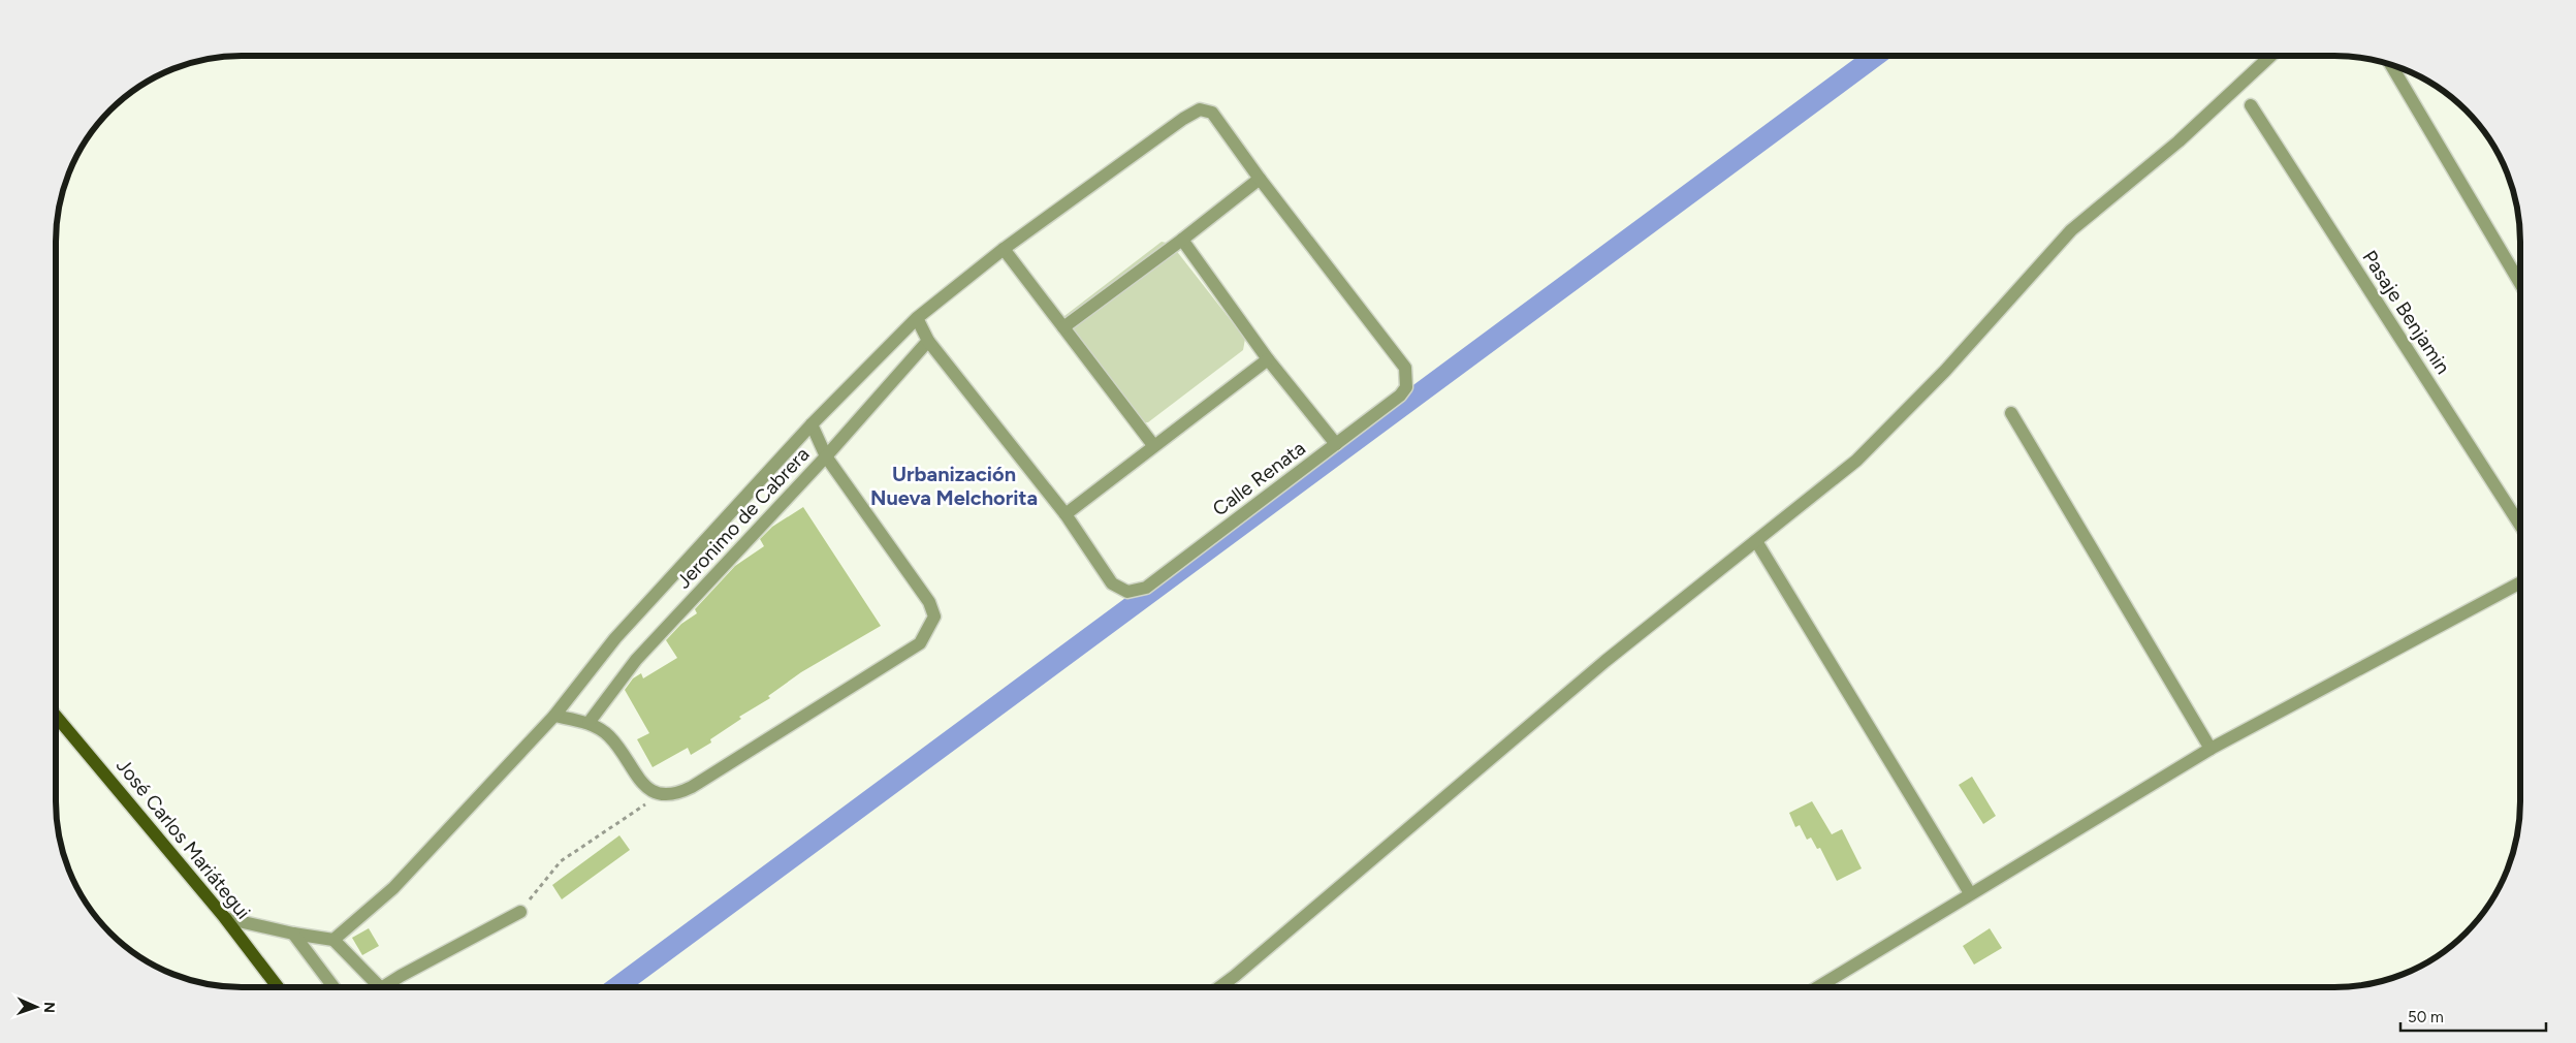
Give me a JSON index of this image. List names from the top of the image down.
{
  "streets": {
    "main road": ["José Carlos Mariátegui"],
    "street": ["Pasaje Benjamin", "Calle Renata", "Jeronimo de Cabrera"]
  },
  "districts": ["Urbanización Nueva Melchorita"],
  "scale_bar": "50 m",
  "north": "right"
}
